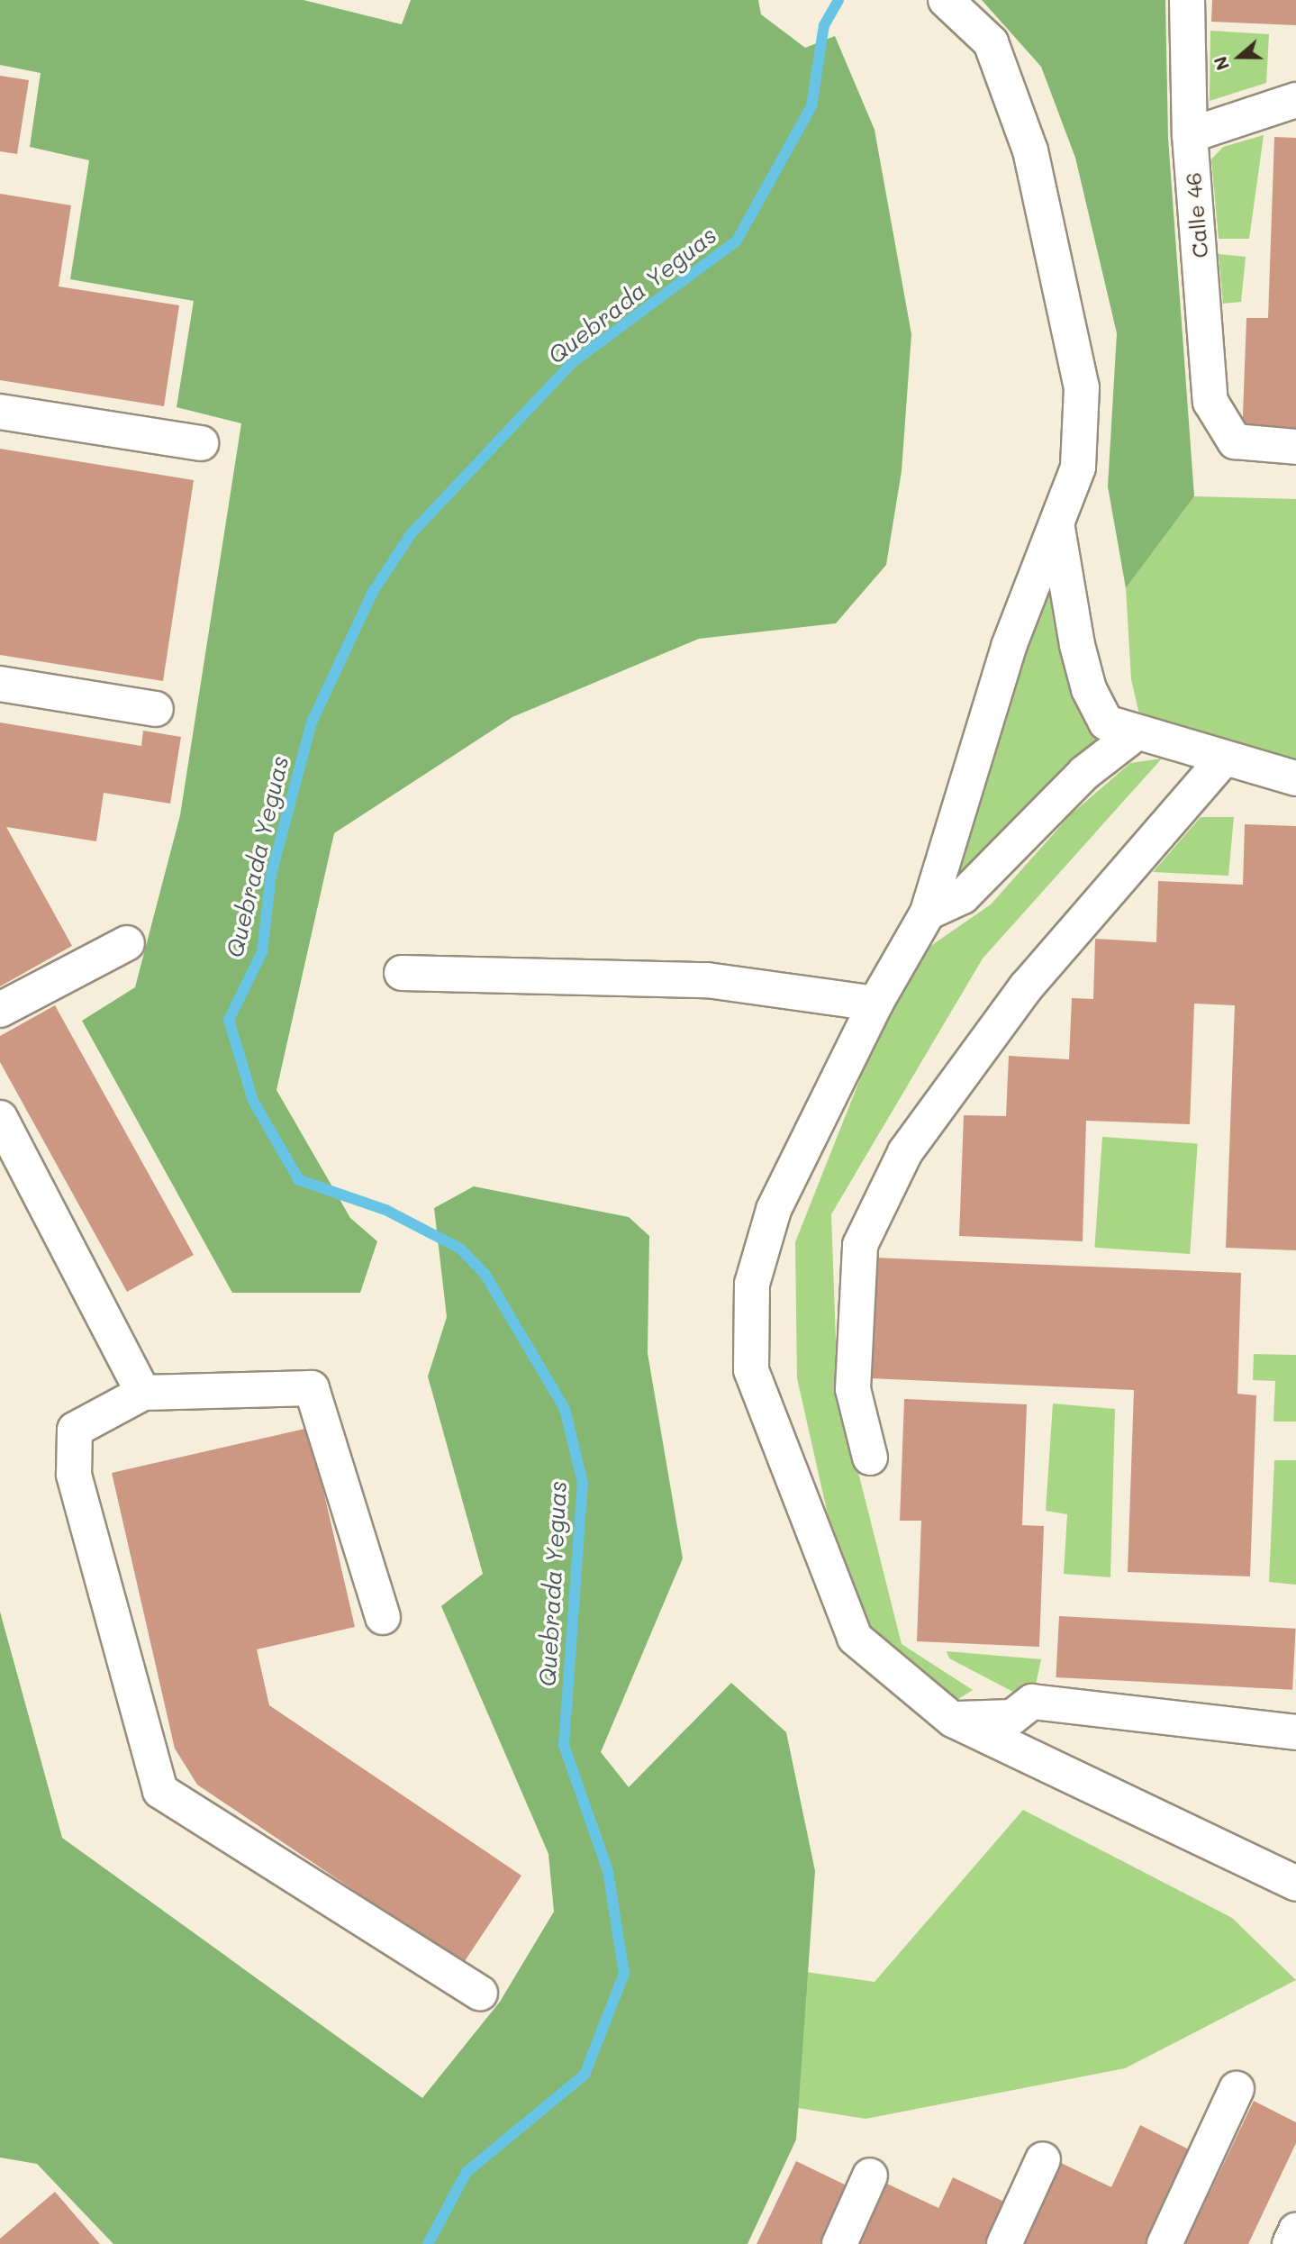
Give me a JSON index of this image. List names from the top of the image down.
{
  "streets": {
    "street": ["Calle 46"]
  },
  "water": ["Quebrada Yeguas"],
  "north": "left"
}
